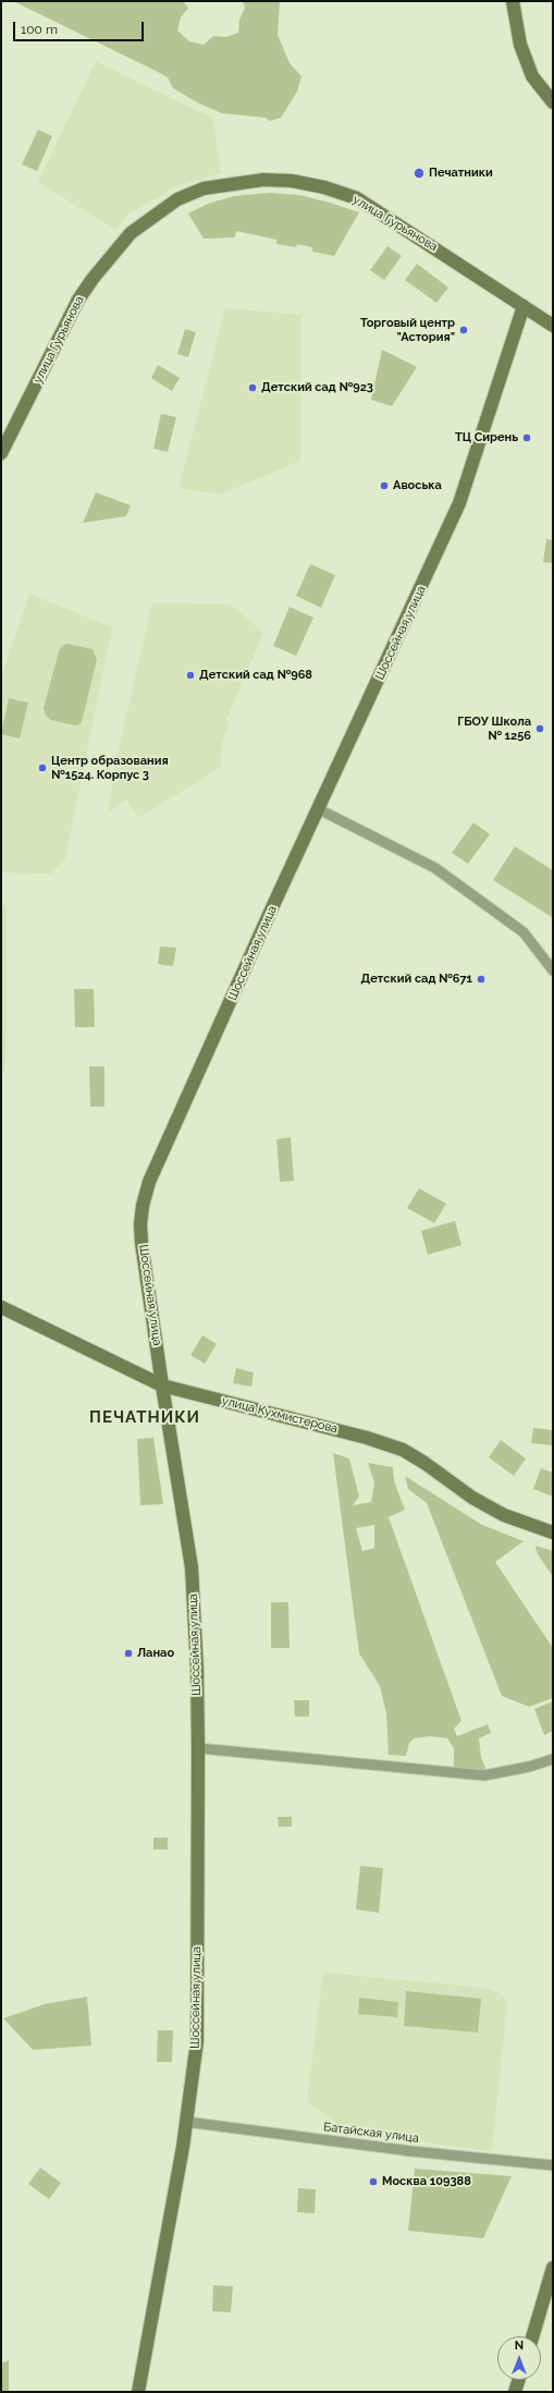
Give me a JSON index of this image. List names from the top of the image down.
{
  "streets": {
    "main road": ["улица Гурьянова", "Шоссейная улица", "улица Кухмистерова"],
    "street": ["Батайская улица"]
  },
  "crossings": [
    ["улица Гурьянова", "Шоссейная улица"],
    ["Шоссейная улица", "улица Кухмистерова"],
    ["Шоссейная улица", "Батайская улица"]
  ],
  "districts": ["ПЕЧАТНИКИ"],
  "places": [
    "Печатники",
    "Торговый центр \"Астория\"",
    "Детский сад №923",
    "ТЦ Сирень",
    "Авоська",
    "Детский сад №968",
    "ГБОУ Школа № 1256",
    "Центр образования №1524. Корпус 3",
    "Детский сад №671",
    "Ланао",
    "Москва 109388"
  ],
  "scale_bar": "100 m",
  "north": "top"
}
